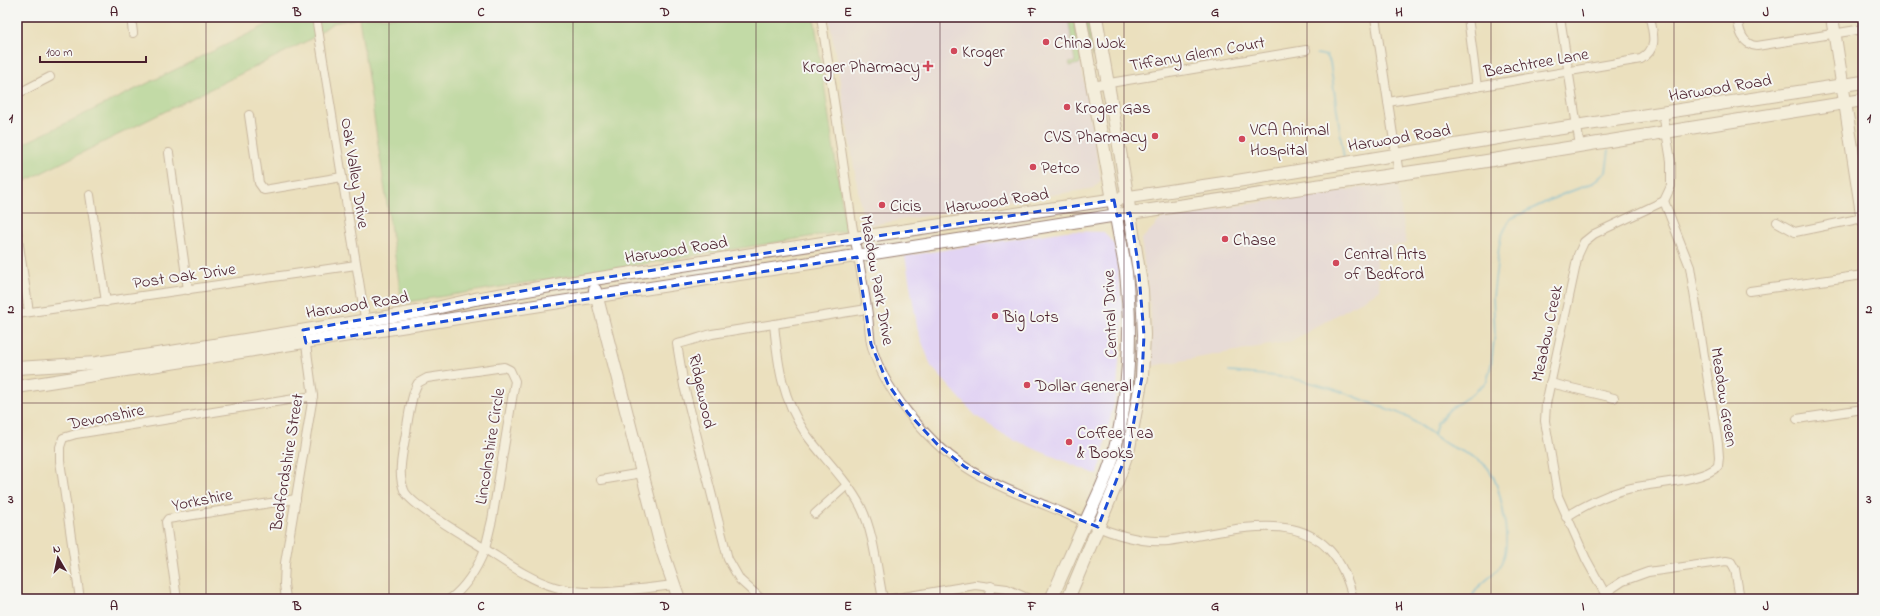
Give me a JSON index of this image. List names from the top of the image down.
{
  "streets": {
    "main road": ["Harwood Road", "Central Drive"],
    "street": [
      "Tiffany Glenn Court",
      "Beachtree Lane",
      "Oak Valley Drive",
      "Post Oak Drive",
      "Meadow Park Drive",
      "Meadow Creek",
      "Ridgewood",
      "Meadow Green",
      "Devonshire",
      "Lincolnshire Circle",
      "Bedfordshire Street",
      "Yorkshire"
    ]
  },
  "crossings": [
    ["Tiffany Glenn Court", "Central Drive"],
    ["Harwood Road", "Oak Valley Drive"],
    ["Harwood Road", "Meadow Park Drive"],
    ["Harwood Road", "Central Drive"],
    ["Harwood Road", "Bedfordshire Street"],
    ["Oak Valley Drive", "Post Oak Drive"],
    ["Meadow Park Drive", "Central Drive"],
    ["Meadow Park Drive", "Ridgewood"],
    ["Meadow Creek", "Meadow Green"],
    ["Devonshire", "Bedfordshire Street"],
    ["Bedfordshire Street", "Yorkshire"]
  ],
  "places": {
    "other": [
      "China Wok",
      "Kroger",
      "Kroger Gas",
      "CVS Pharmacy",
      "VCA Animal Hospital",
      "Petco",
      "Cicis",
      "Chase",
      "Central Arts of Bedford",
      "Big Lots",
      "Dollar General",
      "Coffee Tea & Books"
    ],
    "health": ["Kroger Pharmacy"]
  },
  "scale_bar": "100 m",
  "north": "top",
  "grid": {
    "columns": [
      "A",
      "B",
      "C",
      "D",
      "E",
      "F",
      "G",
      "H",
      "I",
      "J"
    ],
    "rows": ["1", "2", "3"]
  }
}
